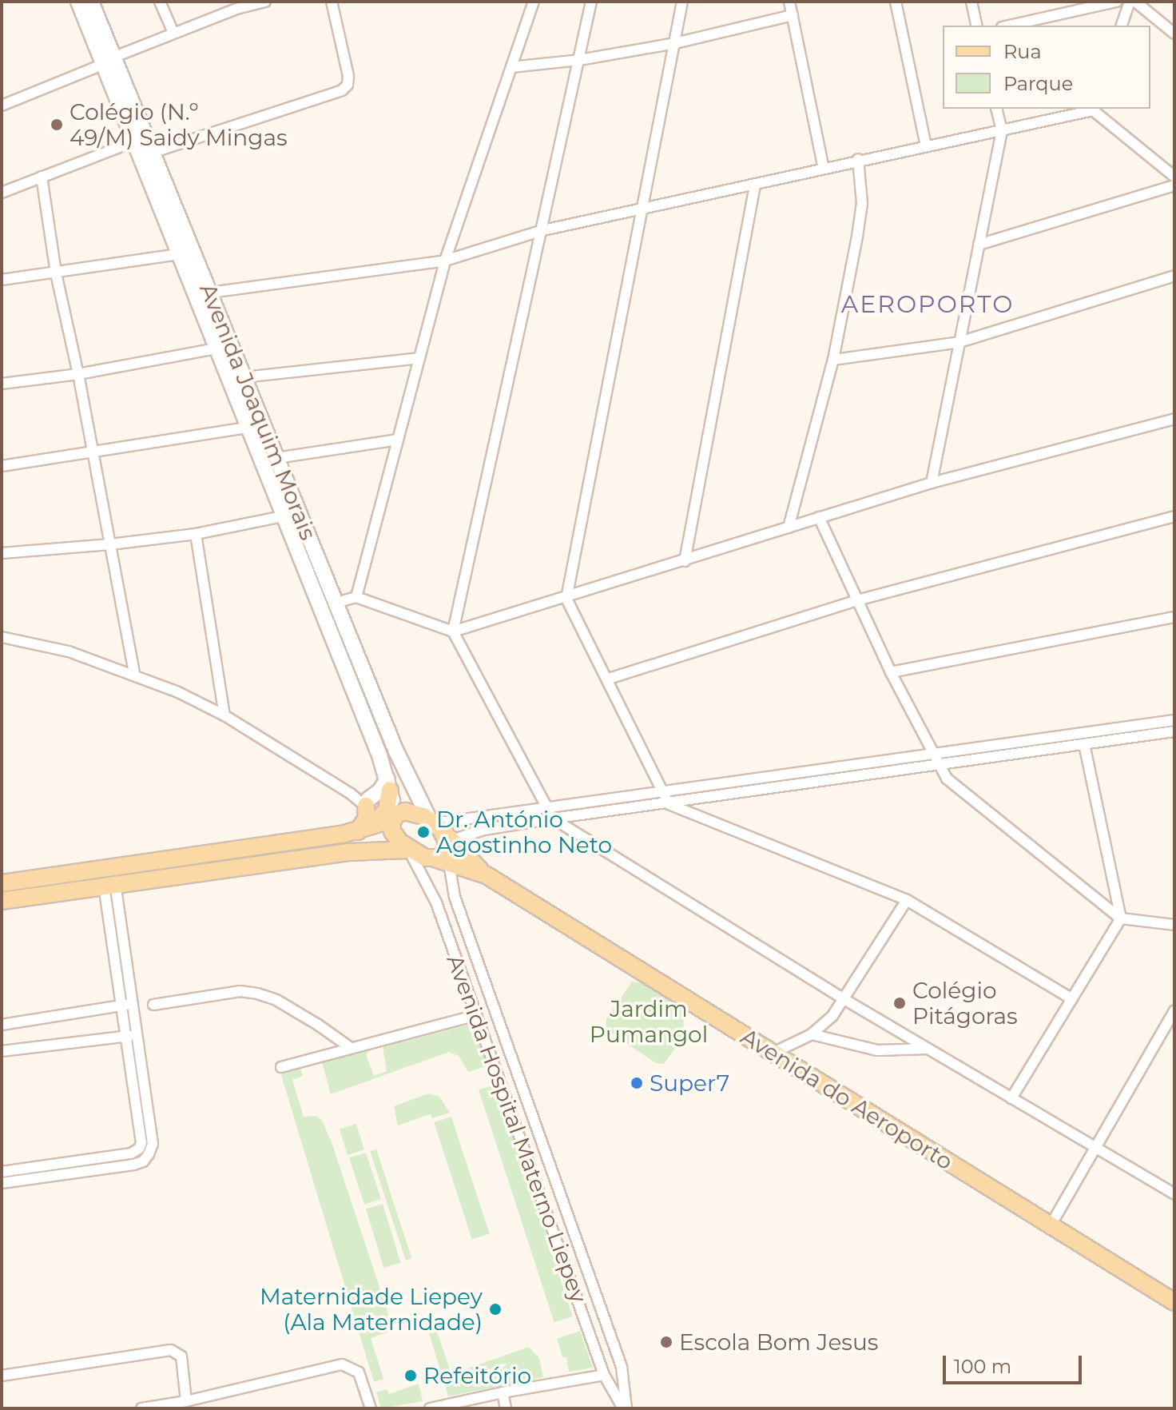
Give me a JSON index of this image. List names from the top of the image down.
{
  "streets": {
    "main road": ["Avenida do Aeroporto"],
    "street": ["Avenida Joaquim Morais", "Avenida Hospital Materno Liepey"]
  },
  "crossings": [
    ["Avenida Joaquim Morais", "Avenida do Aeroporto"],
    ["Avenida Joaquim Morais", "Avenida Hospital Materno Liepey"],
    ["Avenida do Aeroporto", "Avenida Hospital Materno Liepey"]
  ],
  "districts": ["AEROPORTO"],
  "parks": ["Jardim Pumangol"],
  "places": [
    "Colégio (N.º 49/M) Saidy Mingas",
    "Dr. António Agostinho Neto",
    "Colégio Pitágoras",
    "Super7",
    "Maternidade Liepey (Ala Maternidade)",
    "Escola Bom Jesus",
    "Refeitório"
  ],
  "legend": ["Rua", "Parque"],
  "scale_bar": "100 m"
}
